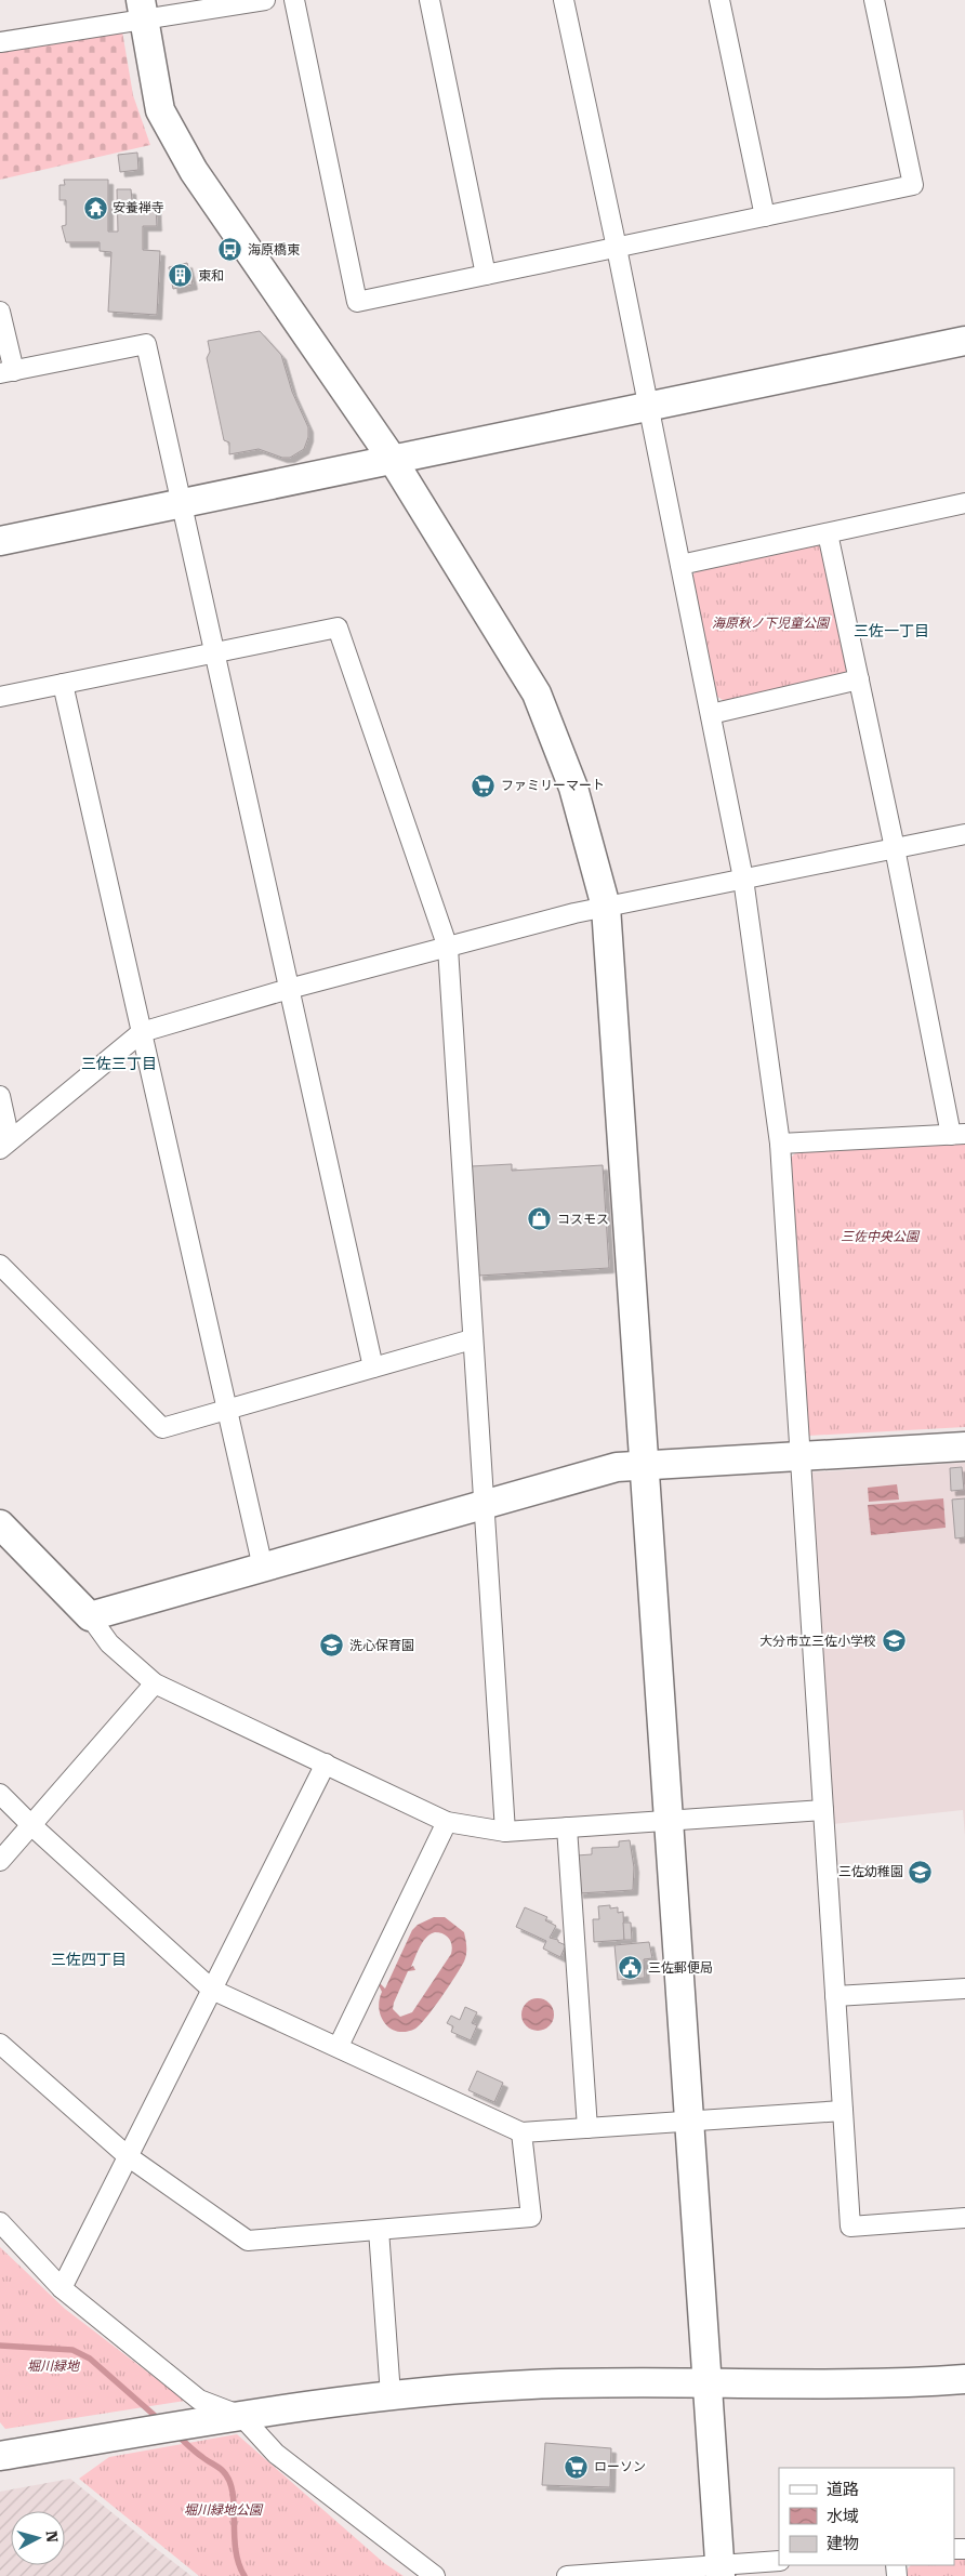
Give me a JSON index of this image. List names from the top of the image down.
{
  "districts": ["三佐一丁目", "三佐三丁目", "三佐四丁目"],
  "parks": [
    "海原秋ノ下児童公園",
    "三佐中央公園",
    "堀川緑地",
    "堀川緑地公園"
  ],
  "places": {
    "temple": ["安養禅寺"],
    "bus stop": ["海原橋東"],
    "building": ["東和"],
    "supermarket": ["ファミリーマート", "ローソン"],
    "shop": ["コスモス"],
    "school or university": ["大分市立三佐小学校", "洗心保育園", "三佐幼稚園"],
    "public building": ["三佐郵便局"]
  },
  "legend": ["道路", "水域", "建物"],
  "north": "right"
}
